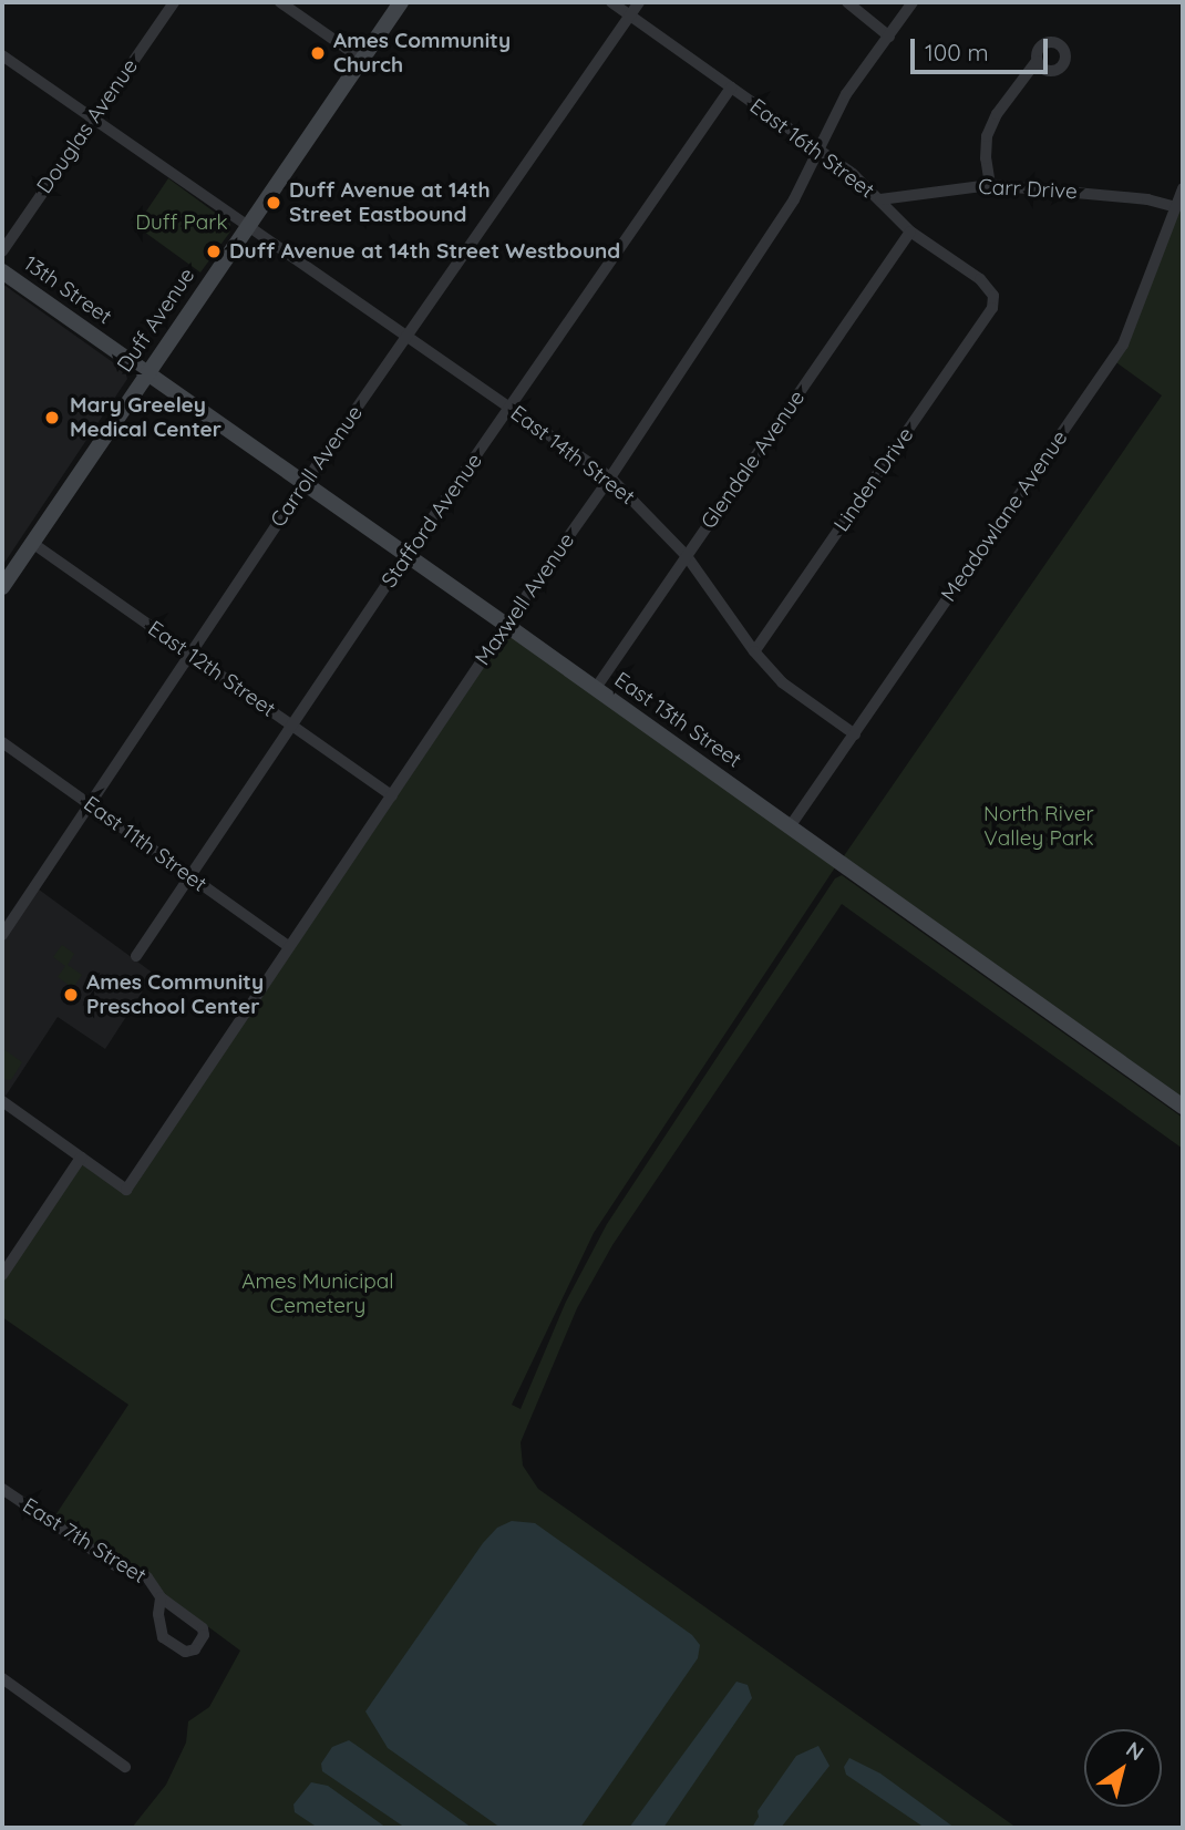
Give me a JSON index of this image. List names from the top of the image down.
{
  "streets": {
    "main road": ["13th Street", "Duff Avenue", "East 13th Street"],
    "street": [
      "Douglas Avenue",
      "East 16th Street",
      "Carr Drive",
      "East 14th Street",
      "Glendale Avenue",
      "Carroll Avenue",
      "Linden Drive",
      "Meadowlane Avenue",
      "Stafford Avenue",
      "Maxwell Avenue",
      "East 12th Street",
      "East 11th Street",
      "East 7th Street"
    ]
  },
  "crossings": [
    ["Douglas Avenue", "East 14th Street"],
    ["East 16th Street", "Carr Drive"],
    ["East 16th Street", "Glendale Avenue"],
    ["East 16th Street", "Carroll Avenue"],
    ["East 16th Street", "Linden Drive"],
    ["East 16th Street", "Stafford Avenue"],
    ["East 16th Street", "Maxwell Avenue"],
    ["Carr Drive", "Meadowlane Avenue"],
    ["13th Street", "Duff Avenue"],
    ["13th Street", "East 13th Street"],
    ["Duff Avenue", "East 14th Street"],
    ["Duff Avenue", "East 12th Street"],
    ["Duff Avenue", "East 13th Street"],
    ["East 14th Street", "Glendale Avenue"],
    ["East 14th Street", "Carroll Avenue"],
    ["East 14th Street", "Linden Drive"],
    ["East 14th Street", "Meadowlane Avenue"],
    ["East 14th Street", "Stafford Avenue"],
    ["East 14th Street", "Maxwell Avenue"],
    ["Glendale Avenue", "East 13th Street"],
    ["Carroll Avenue", "East 12th Street"],
    ["Carroll Avenue", "East 13th Street"],
    ["Carroll Avenue", "East 11th Street"],
    ["Meadowlane Avenue", "East 13th Street"],
    ["Stafford Avenue", "East 12th Street"],
    ["Stafford Avenue", "East 13th Street"],
    ["Stafford Avenue", "East 11th Street"],
    ["Maxwell Avenue", "East 12th Street"],
    ["Maxwell Avenue", "East 13th Street"],
    ["Maxwell Avenue", "East 11th Street"]
  ],
  "parks": ["Duff Park", "North River Valley Park", "Ames Municipal Cemetery"],
  "places": [
    "Ames Community Church",
    "Duff Avenue at 14th Street Eastbound",
    "Duff Avenue at 14th Street Westbound",
    "Mary Greeley Medical Center",
    "Ames Community Preschool Center"
  ],
  "scale_bar": "100 m",
  "north": "top right"
}
